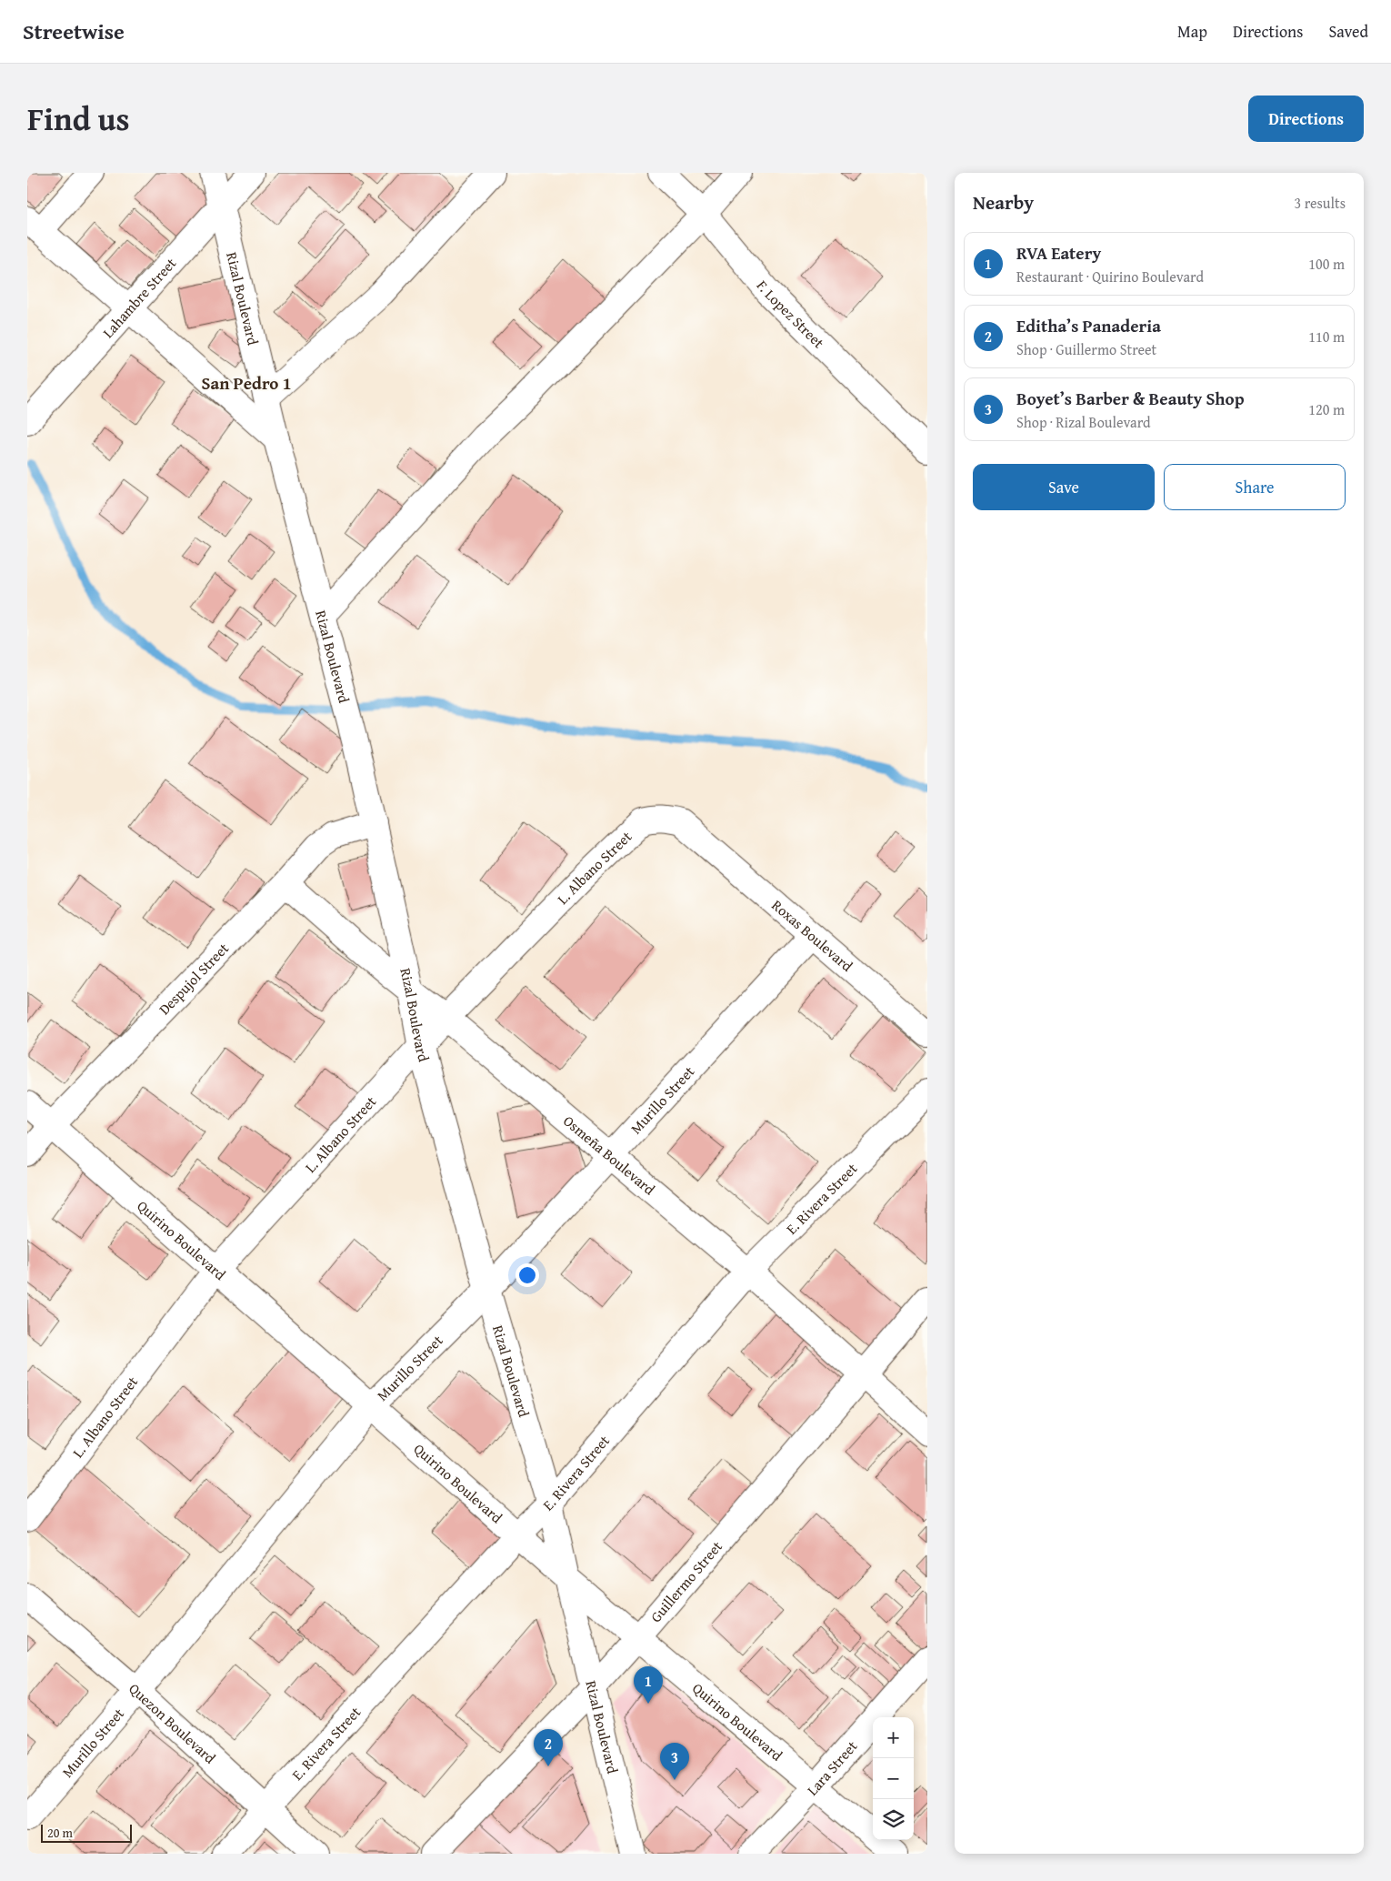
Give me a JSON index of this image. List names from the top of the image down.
{
  "streets": {
    "street": [
      "Lahambre Street",
      "Rizal Boulevard",
      "F. Lopez Street",
      "L. Albano Street",
      "Roxas Boulevard",
      "Despujol Street",
      "Murillo Street",
      "Osmeña Boulevard",
      "E. Rivera Street",
      "Quirino Boulevard",
      "Guillermo Street",
      "Quezon Boulevard",
      "Lara Street"
    ]
  },
  "crossings": [
    ["Lahambre Street", "Rizal Boulevard"],
    ["Rizal Boulevard", "L. Albano Street"],
    ["Rizal Boulevard", "Despujol Street"],
    ["Rizal Boulevard", "Murillo Street"],
    ["Rizal Boulevard", "Osmeña Boulevard"],
    ["Rizal Boulevard", "E. Rivera Street"],
    ["Rizal Boulevard", "Quirino Boulevard"],
    ["Rizal Boulevard", "Guillermo Street"],
    ["L. Albano Street", "Roxas Boulevard"],
    ["L. Albano Street", "Osmeña Boulevard"],
    ["L. Albano Street", "Quirino Boulevard"],
    ["Roxas Boulevard", "Murillo Street"],
    ["Despujol Street", "Osmeña Boulevard"],
    ["Despujol Street", "Quirino Boulevard"],
    ["Murillo Street", "Osmeña Boulevard"],
    ["Murillo Street", "Quirino Boulevard"],
    ["Murillo Street", "Quezon Boulevard"],
    ["Osmeña Boulevard", "E. Rivera Street"],
    ["Osmeña Boulevard", "Guillermo Street"],
    ["E. Rivera Street", "Quirino Boulevard"],
    ["E. Rivera Street", "Quezon Boulevard"],
    ["Quirino Boulevard", "Guillermo Street"],
    ["Quirino Boulevard", "Lara Street"]
  ],
  "districts": ["San Pedro 1"],
  "scale_bar": "20 m",
  "page": {
    "header": "Streetwise",
    "nav": ["Map", "Directions", "Saved"],
    "title": "Find us",
    "buttons": [
      "Directions",
      ["Save", "Share"]
    ],
    "heading": ["Nearby", "3 results"],
    "list": [
      {
        "mark": "1",
        "name": "RVA Eatery",
        "note": "Restaurant · Quirino Boulevard",
        "value": "100 m"
      },
      {
        "mark": "2",
        "name": "Editha’s Panaderia",
        "note": "Shop · Guillermo Street",
        "value": "110 m"
      },
      {
        "mark": "3",
        "name": "Boyet’s Barber & Beauty Shop",
        "note": "Shop · Rizal Boulevard",
        "value": "120 m"
      }
    ],
    "pins": ["1", "2", "3"],
    "map_buttons": ["+", "−"],
    "scale": "20 m"
  }
}
